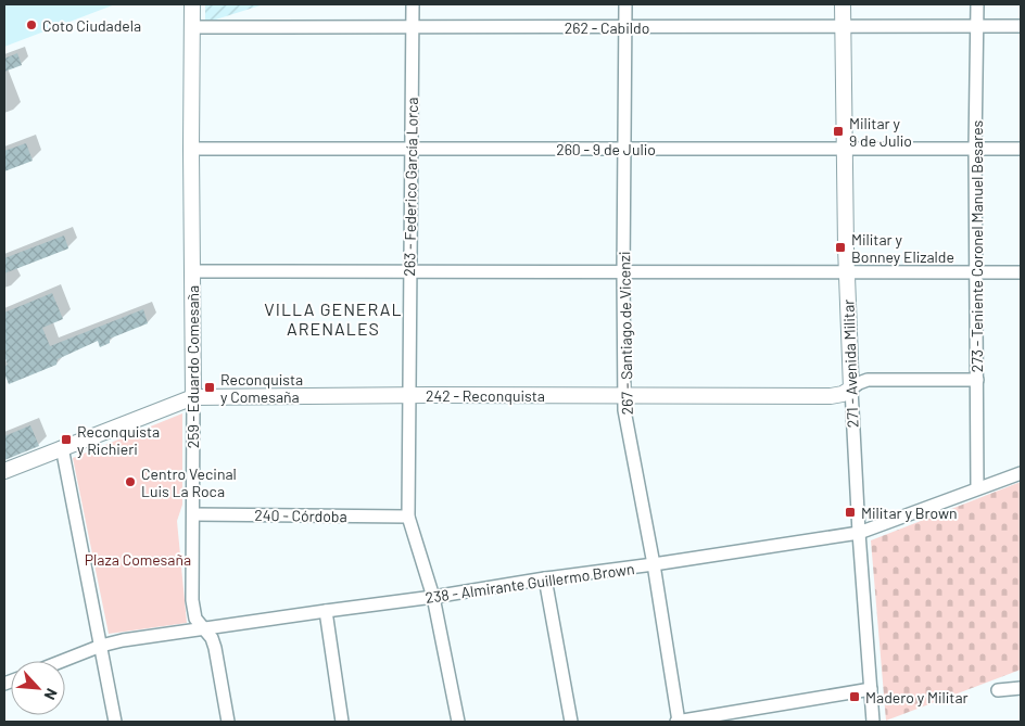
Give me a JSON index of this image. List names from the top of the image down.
{
  "streets": {
    "street": [
      "262 - Cabildo",
      "260 - 9 de Julio",
      "263 - Federico García Lorca",
      "273 - Teniente Coronel Manuel Besares",
      "267 - Santiago de Vicenzi",
      "271 - Avenida Militar",
      "259 - Eduardo Comesaña",
      "242 - Reconquista",
      "240 - Córdoba",
      "238 - Almirante Guillermo Brown"
    ]
  },
  "crossings": [
    ["262 - Cabildo", "263 - Federico García Lorca"],
    ["262 - Cabildo", "273 - Teniente Coronel Manuel Besares"],
    ["262 - Cabildo", "267 - Santiago de Vicenzi"],
    ["262 - Cabildo", "271 - Avenida Militar"],
    ["262 - Cabildo", "259 - Eduardo Comesaña"],
    ["260 - 9 de Julio", "263 - Federico García Lorca"],
    ["260 - 9 de Julio", "273 - Teniente Coronel Manuel Besares"],
    ["260 - 9 de Julio", "267 - Santiago de Vicenzi"],
    ["260 - 9 de Julio", "271 - Avenida Militar"],
    ["260 - 9 de Julio", "259 - Eduardo Comesaña"],
    ["263 - Federico García Lorca", "242 - Reconquista"],
    ["263 - Federico García Lorca", "240 - Córdoba"],
    ["263 - Federico García Lorca", "238 - Almirante Guillermo Brown"],
    ["273 - Teniente Coronel Manuel Besares", "242 - Reconquista"],
    ["273 - Teniente Coronel Manuel Besares", "238 - Almirante Guillermo Brown"],
    ["267 - Santiago de Vicenzi", "242 - Reconquista"],
    ["267 - Santiago de Vicenzi", "238 - Almirante Guillermo Brown"],
    ["271 - Avenida Militar", "242 - Reconquista"],
    ["271 - Avenida Militar", "238 - Almirante Guillermo Brown"],
    ["259 - Eduardo Comesaña", "242 - Reconquista"],
    ["259 - Eduardo Comesaña", "240 - Córdoba"],
    ["259 - Eduardo Comesaña", "238 - Almirante Guillermo Brown"]
  ],
  "districts": ["VILLA GENERAL ARENALES"],
  "parks": ["Plaza Comesaña"],
  "places": {
    "other": ["Coto Ciudadela", "Centro Vecinal Luis La Roca"],
    "transit": [
      "Militar y 9 de Julio",
      "Militar y Bonney Elizalde",
      "Reconquista y Comesaña",
      "Reconquista y Richieri",
      "Militar y Brown",
      "Madero y Militar"
    ]
  },
  "north": "bottom right"
}
